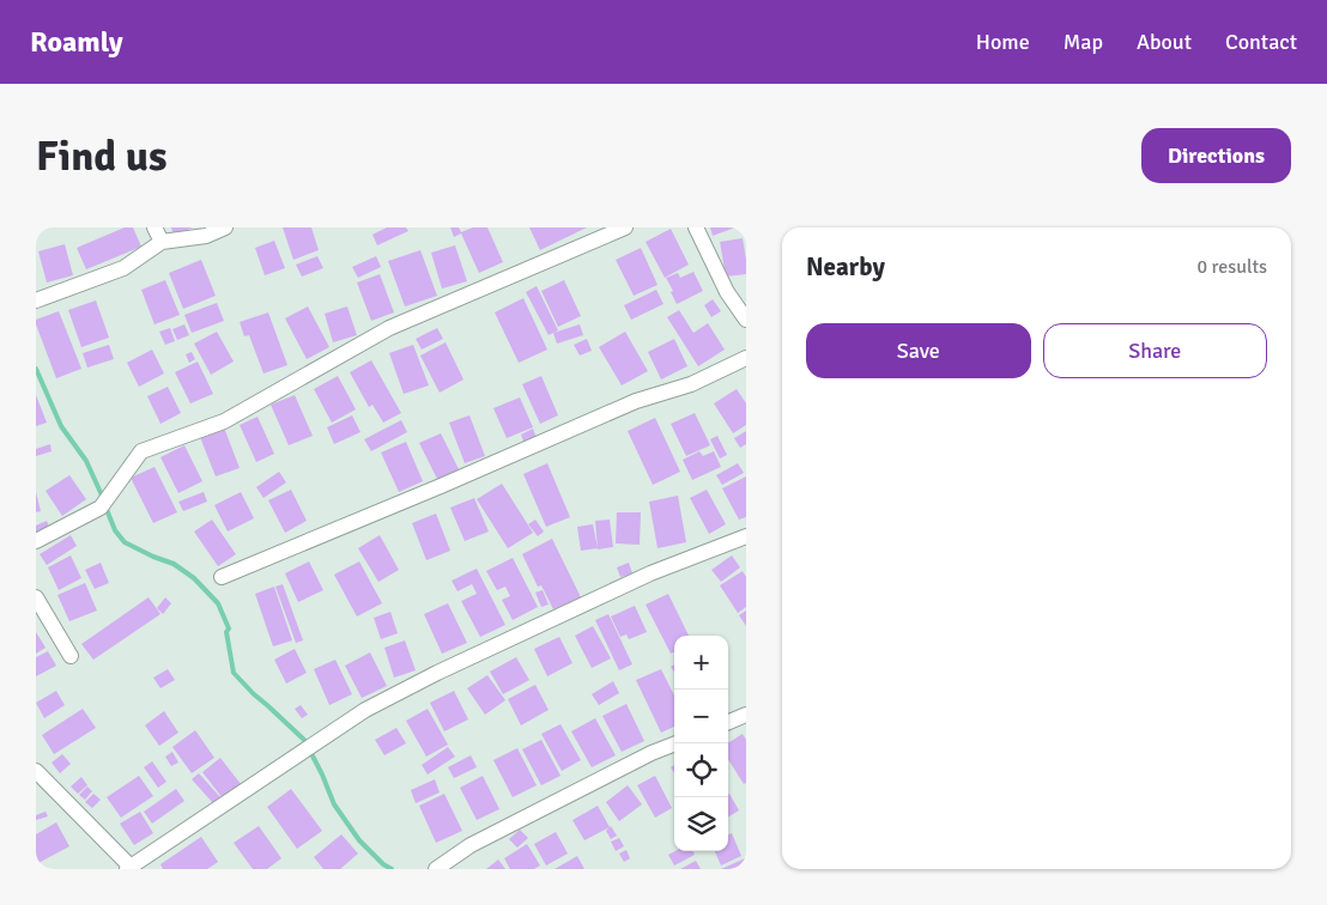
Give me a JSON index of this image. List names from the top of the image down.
{
  "page": {
    "header": "Roamly",
    "nav": [
      "Home",
      "Map",
      "About",
      "Contact"
    ],
    "buttons": [
      "Directions",
      ["Save", "Share"]
    ],
    "title": "Find us",
    "heading": ["Nearby", "0 results"],
    "map_buttons": ["+", "−"]
  }
}
